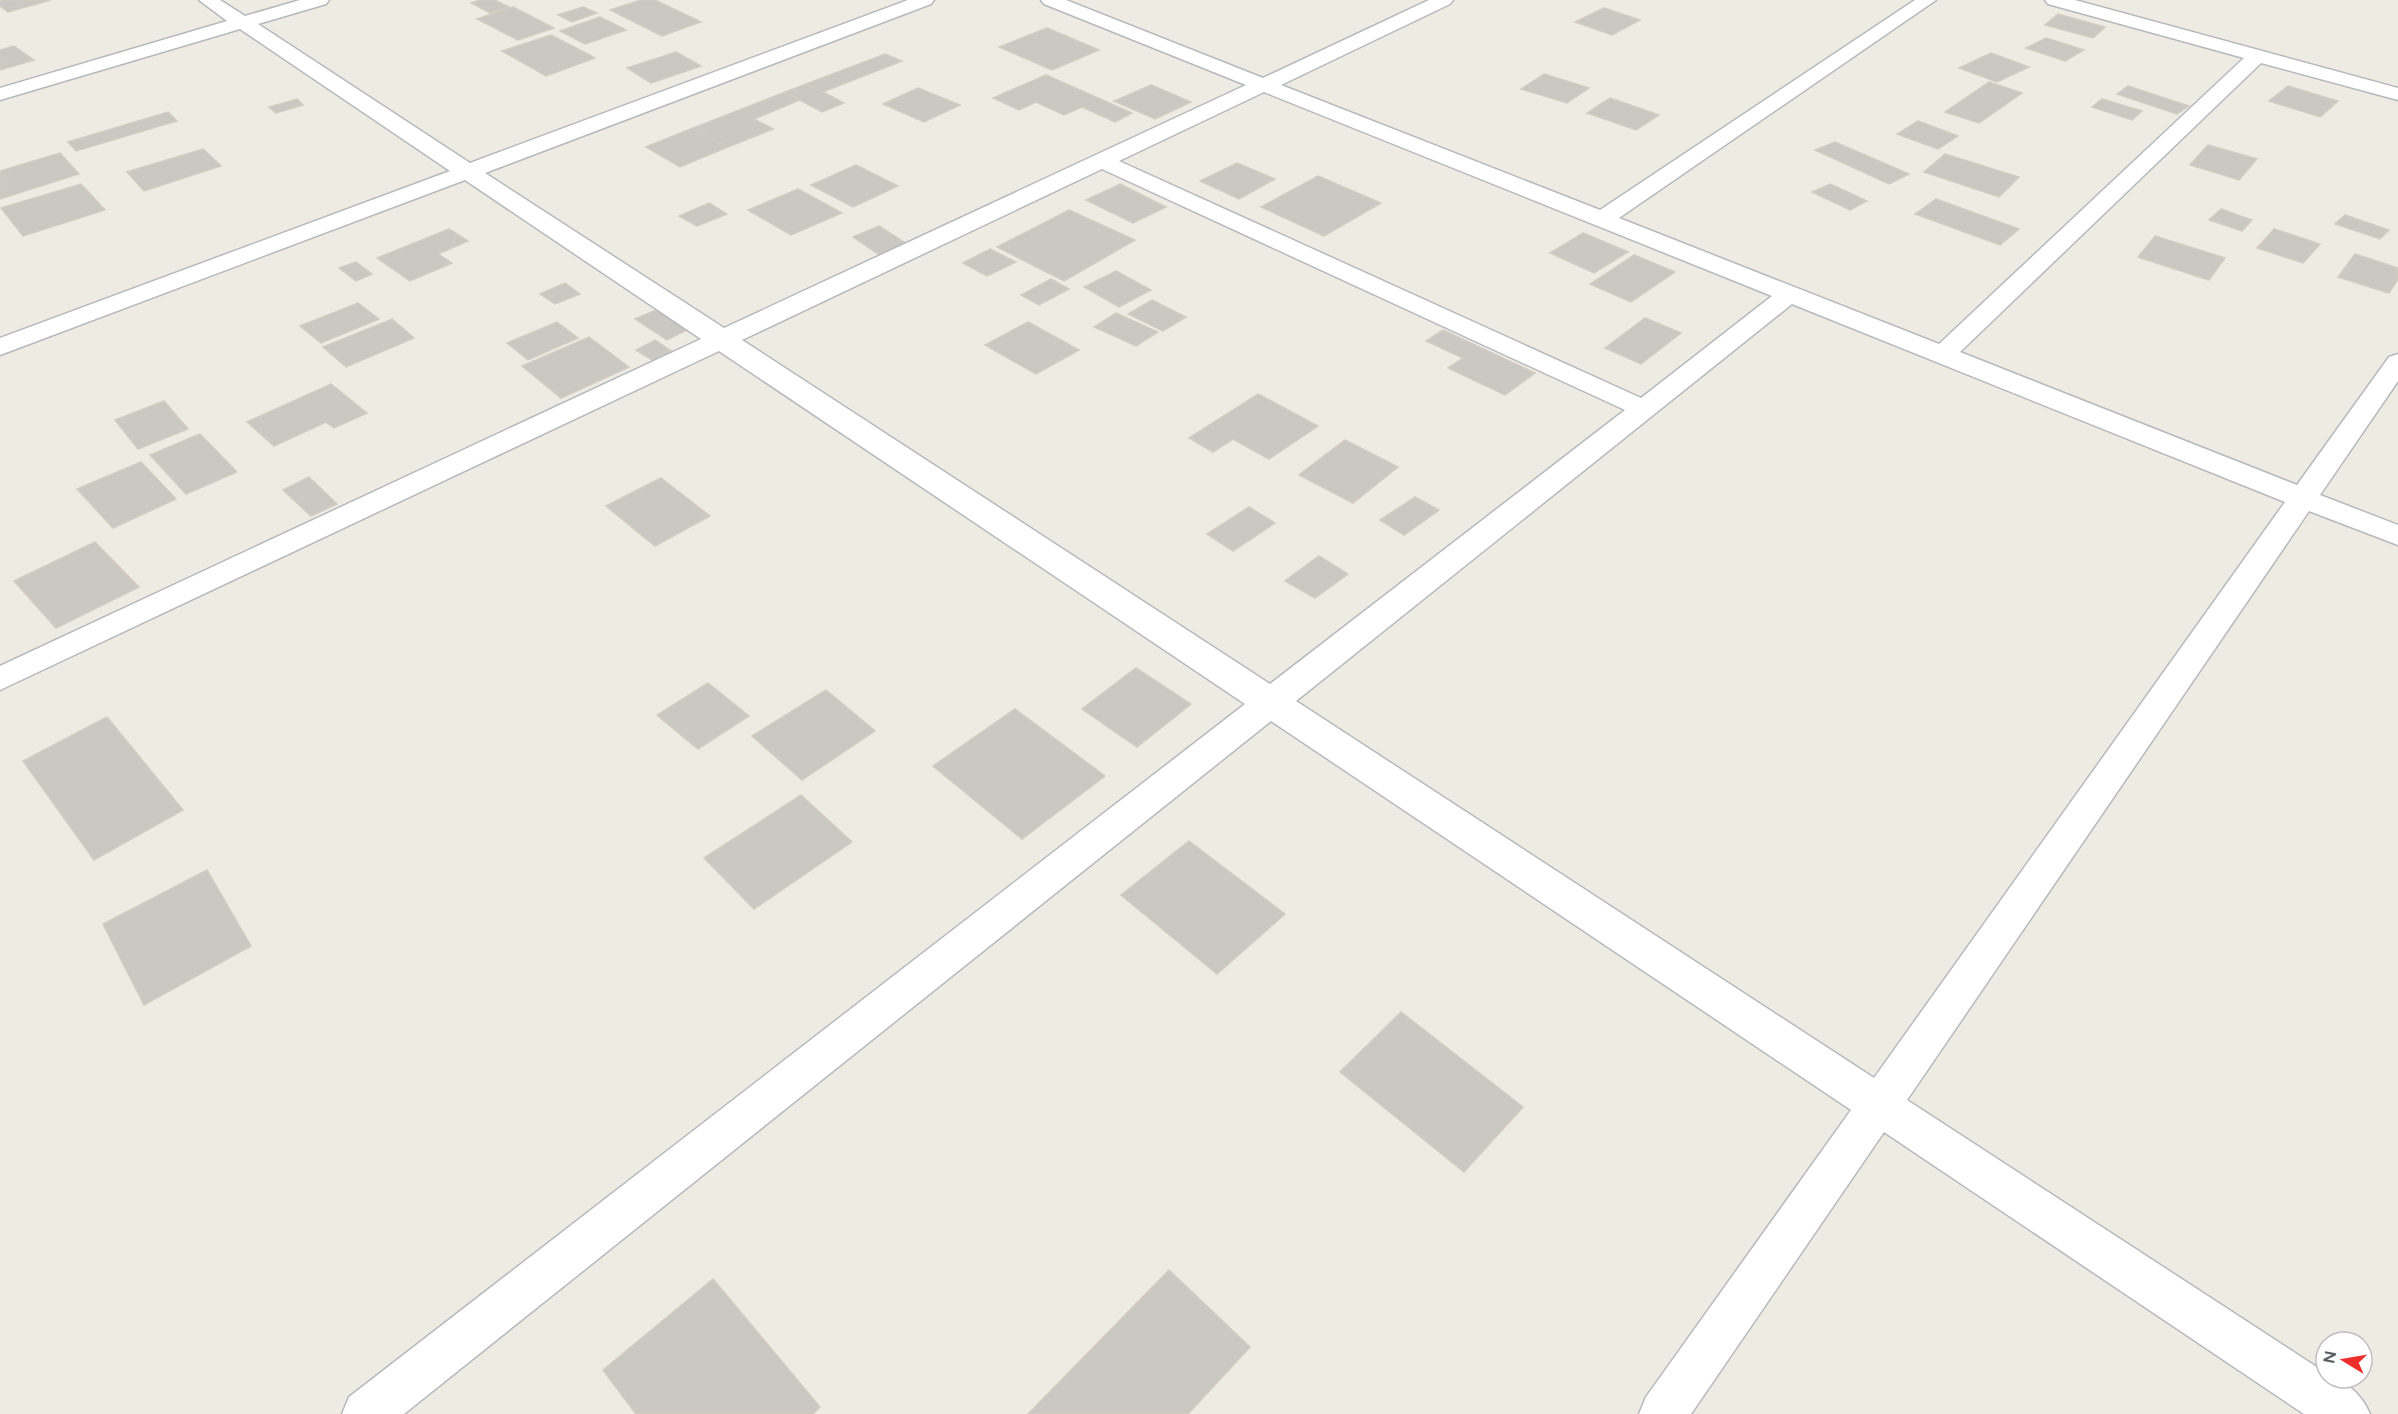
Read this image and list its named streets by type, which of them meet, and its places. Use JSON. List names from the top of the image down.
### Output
{
  "north": "left"
}
